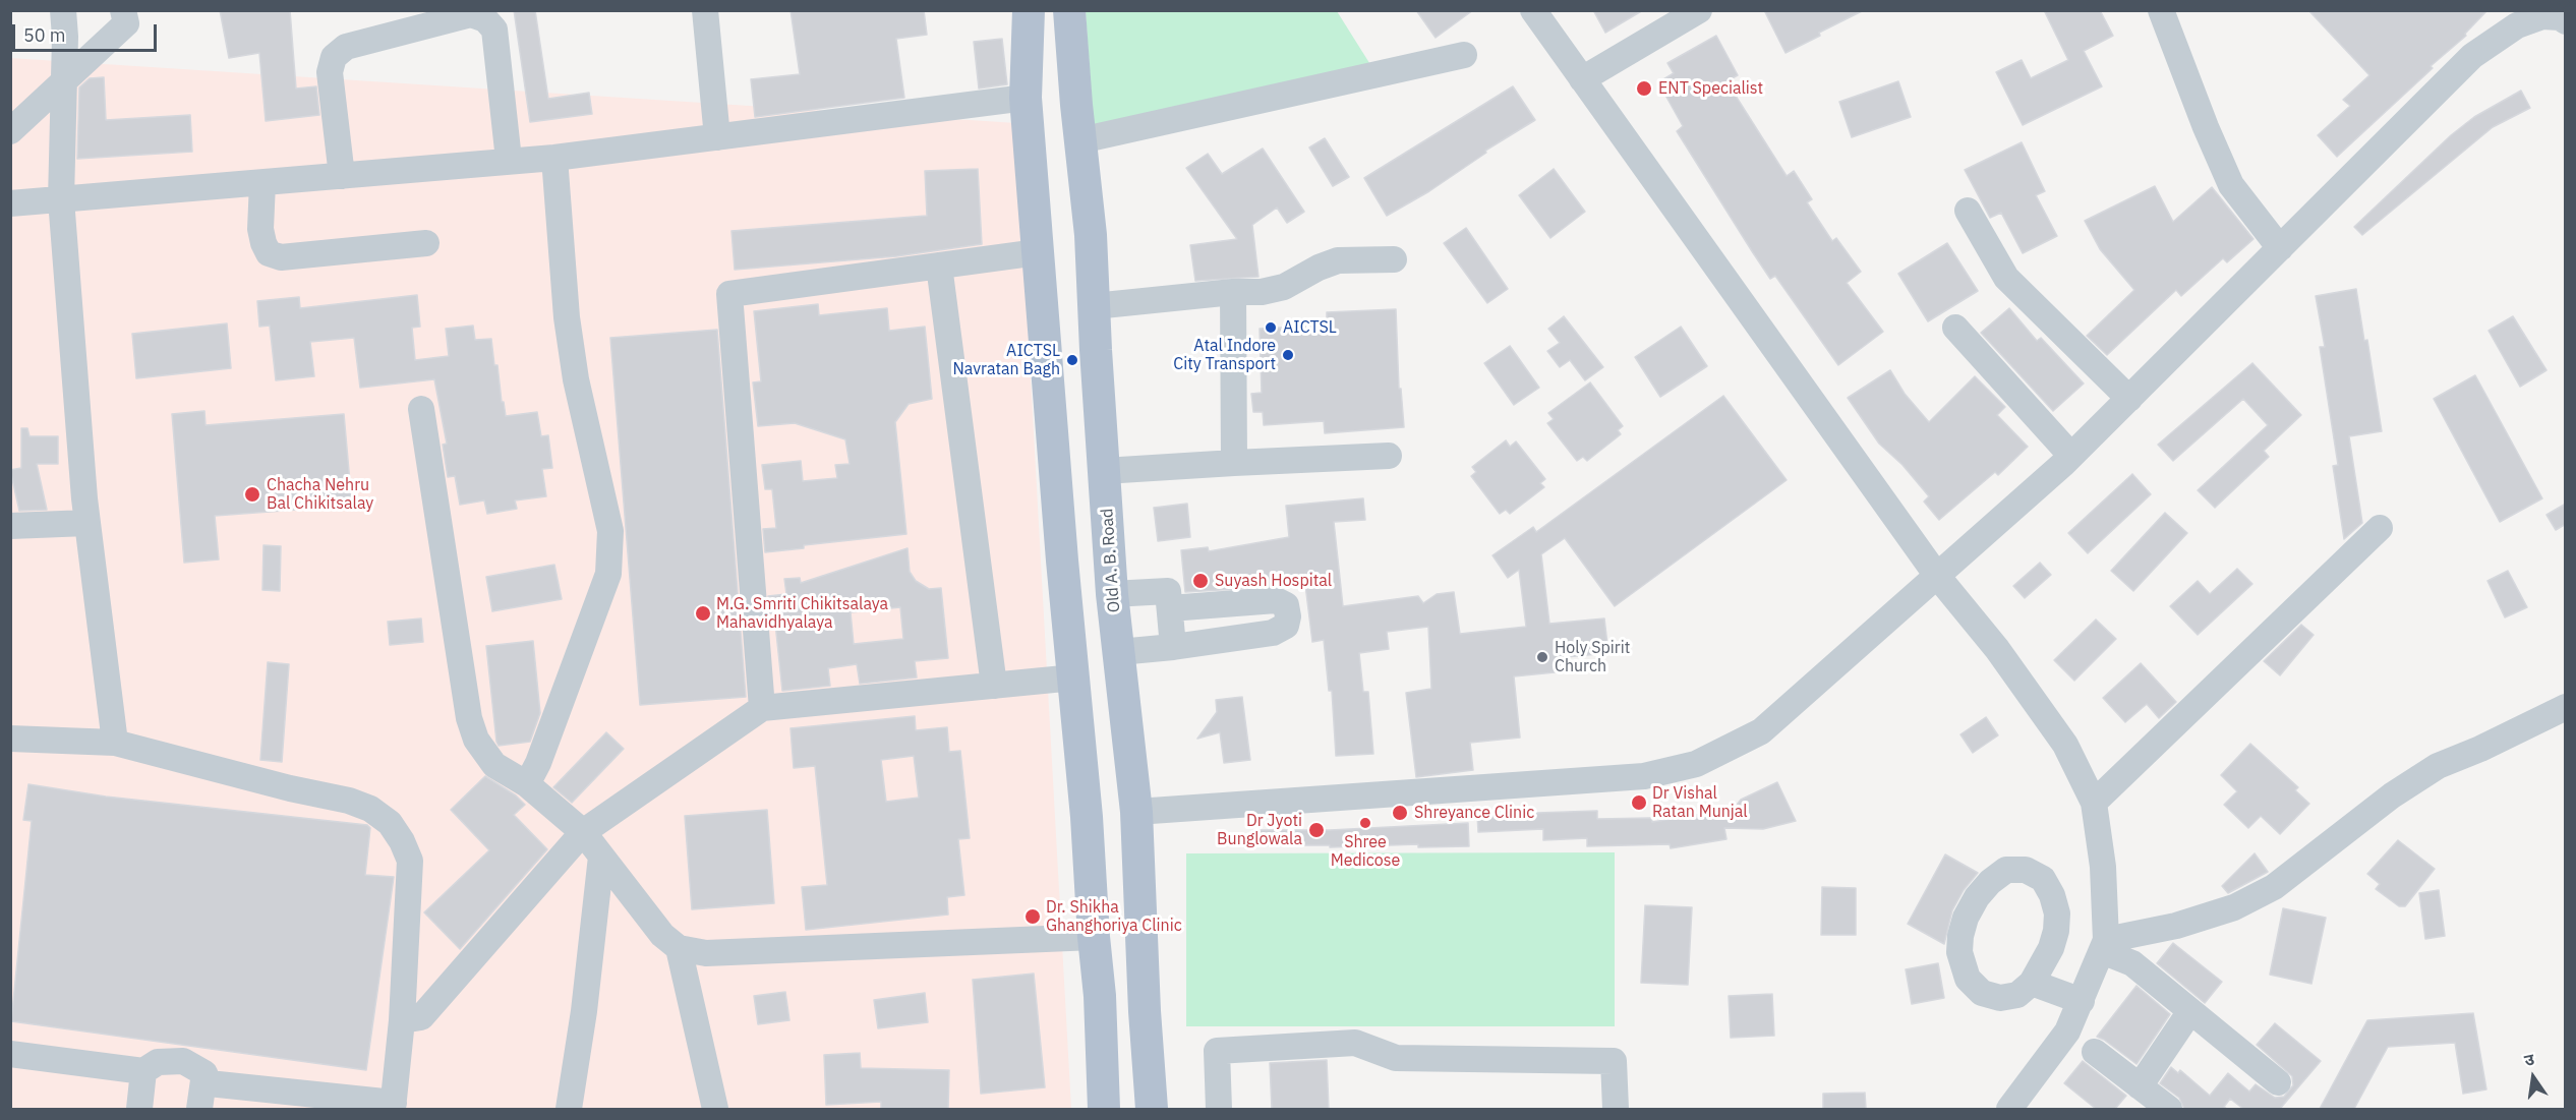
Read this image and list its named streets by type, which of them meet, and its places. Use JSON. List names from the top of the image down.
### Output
{
  "streets": {
    "main road": ["Old A. B. Road"]
  },
  "places": [
    "ENT Specialist",
    "AICTSL",
    "Atal Indore City Transport",
    "AICTSL Navratan Bagh",
    "Chacha Nehru Bal Chikitsalay",
    "Suyash Hospital",
    "M.G. Smriti Chikitsalaya Mahavidhyalaya",
    "Holy Spirit Church",
    "Dr Vishal Ratan Munjal",
    "Shreyance Clinic",
    "Shree Medicose",
    "Dr Jyoti Bunglowala",
    "Dr. Shikha Ghanghoriya Clinic"
  ],
  "scale_bar": "50 m",
  "north": "top"
}
